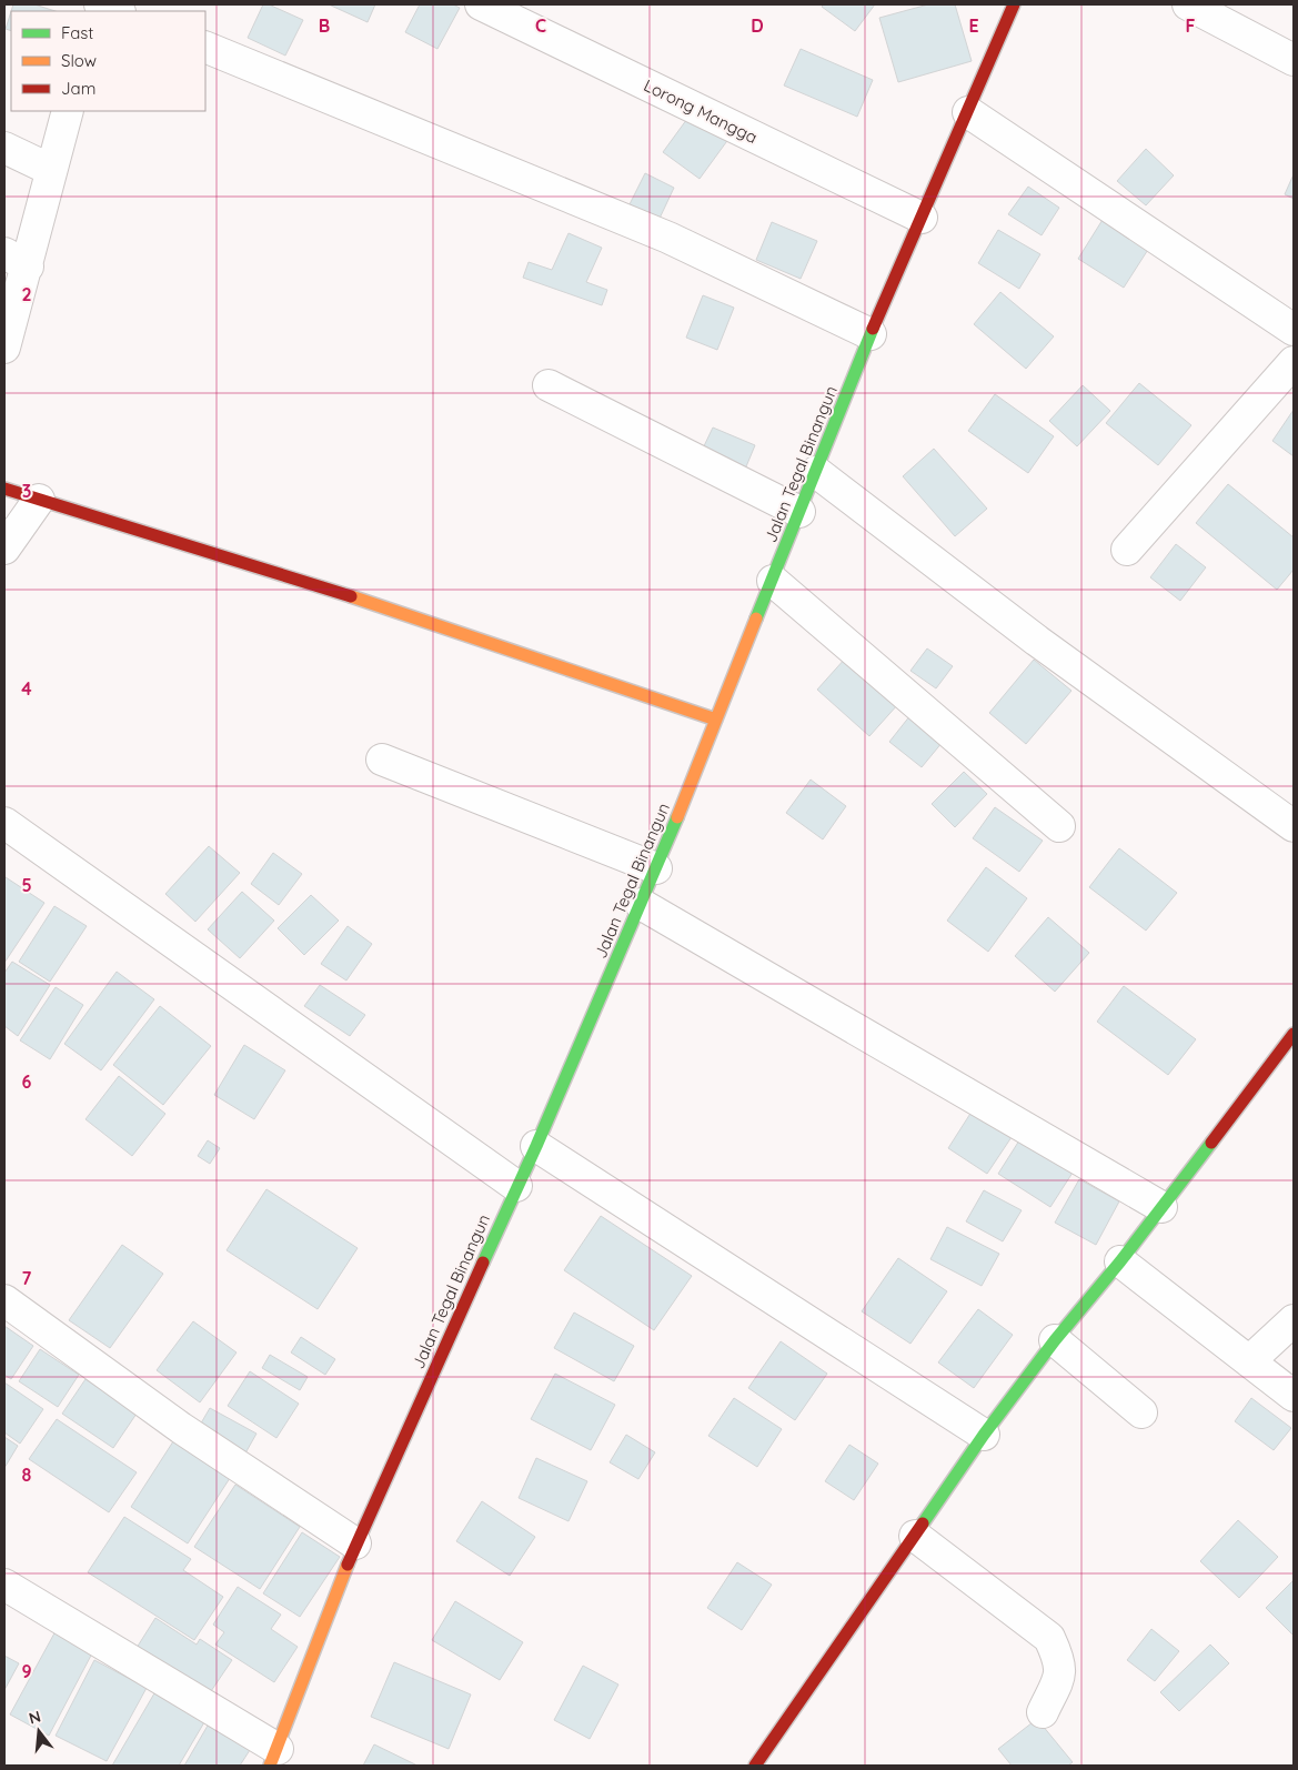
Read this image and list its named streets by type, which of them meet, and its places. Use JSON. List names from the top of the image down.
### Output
{
  "streets": {
    "street": ["Lorong Mangga", "Jalan Tegal Binangun"]
  },
  "crossings": [
    ["Lorong Mangga", "Jalan Tegal Binangun"]
  ],
  "legend": ["Fast", "Slow", "Jam"],
  "north": "top",
  "grid": {
    "columns": [
      "B",
      "C",
      "D",
      "E",
      "F"
    ],
    "rows": [
      "2",
      "3",
      "4",
      "5",
      "6",
      "7",
      "8",
      "9"
    ]
  }
}
